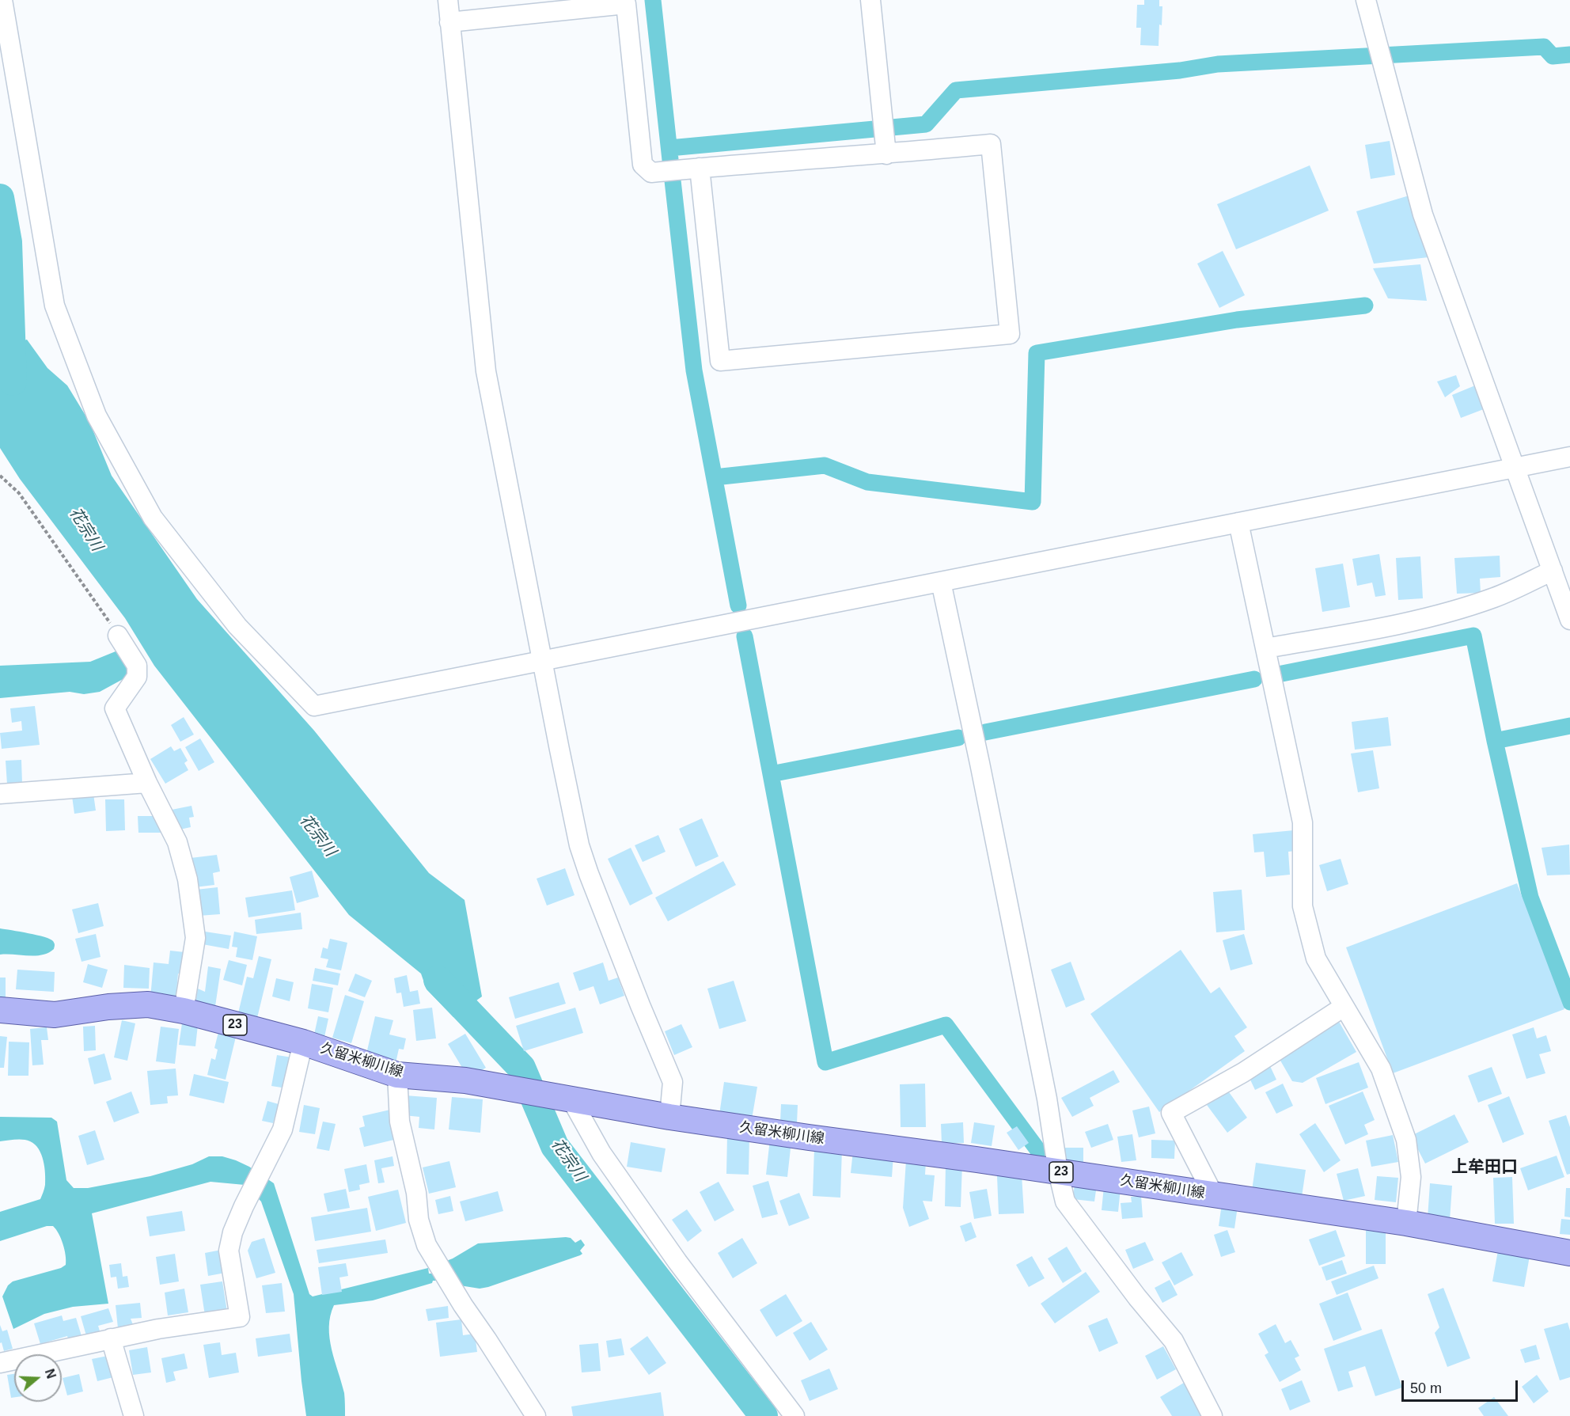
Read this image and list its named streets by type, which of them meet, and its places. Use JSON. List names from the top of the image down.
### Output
{
  "streets": {
    "main road": ["23", "久留米柳川線"]
  },
  "districts": ["上牟田口"],
  "water": ["花宗川"],
  "scale_bar": "50 m",
  "north": "right"
}
